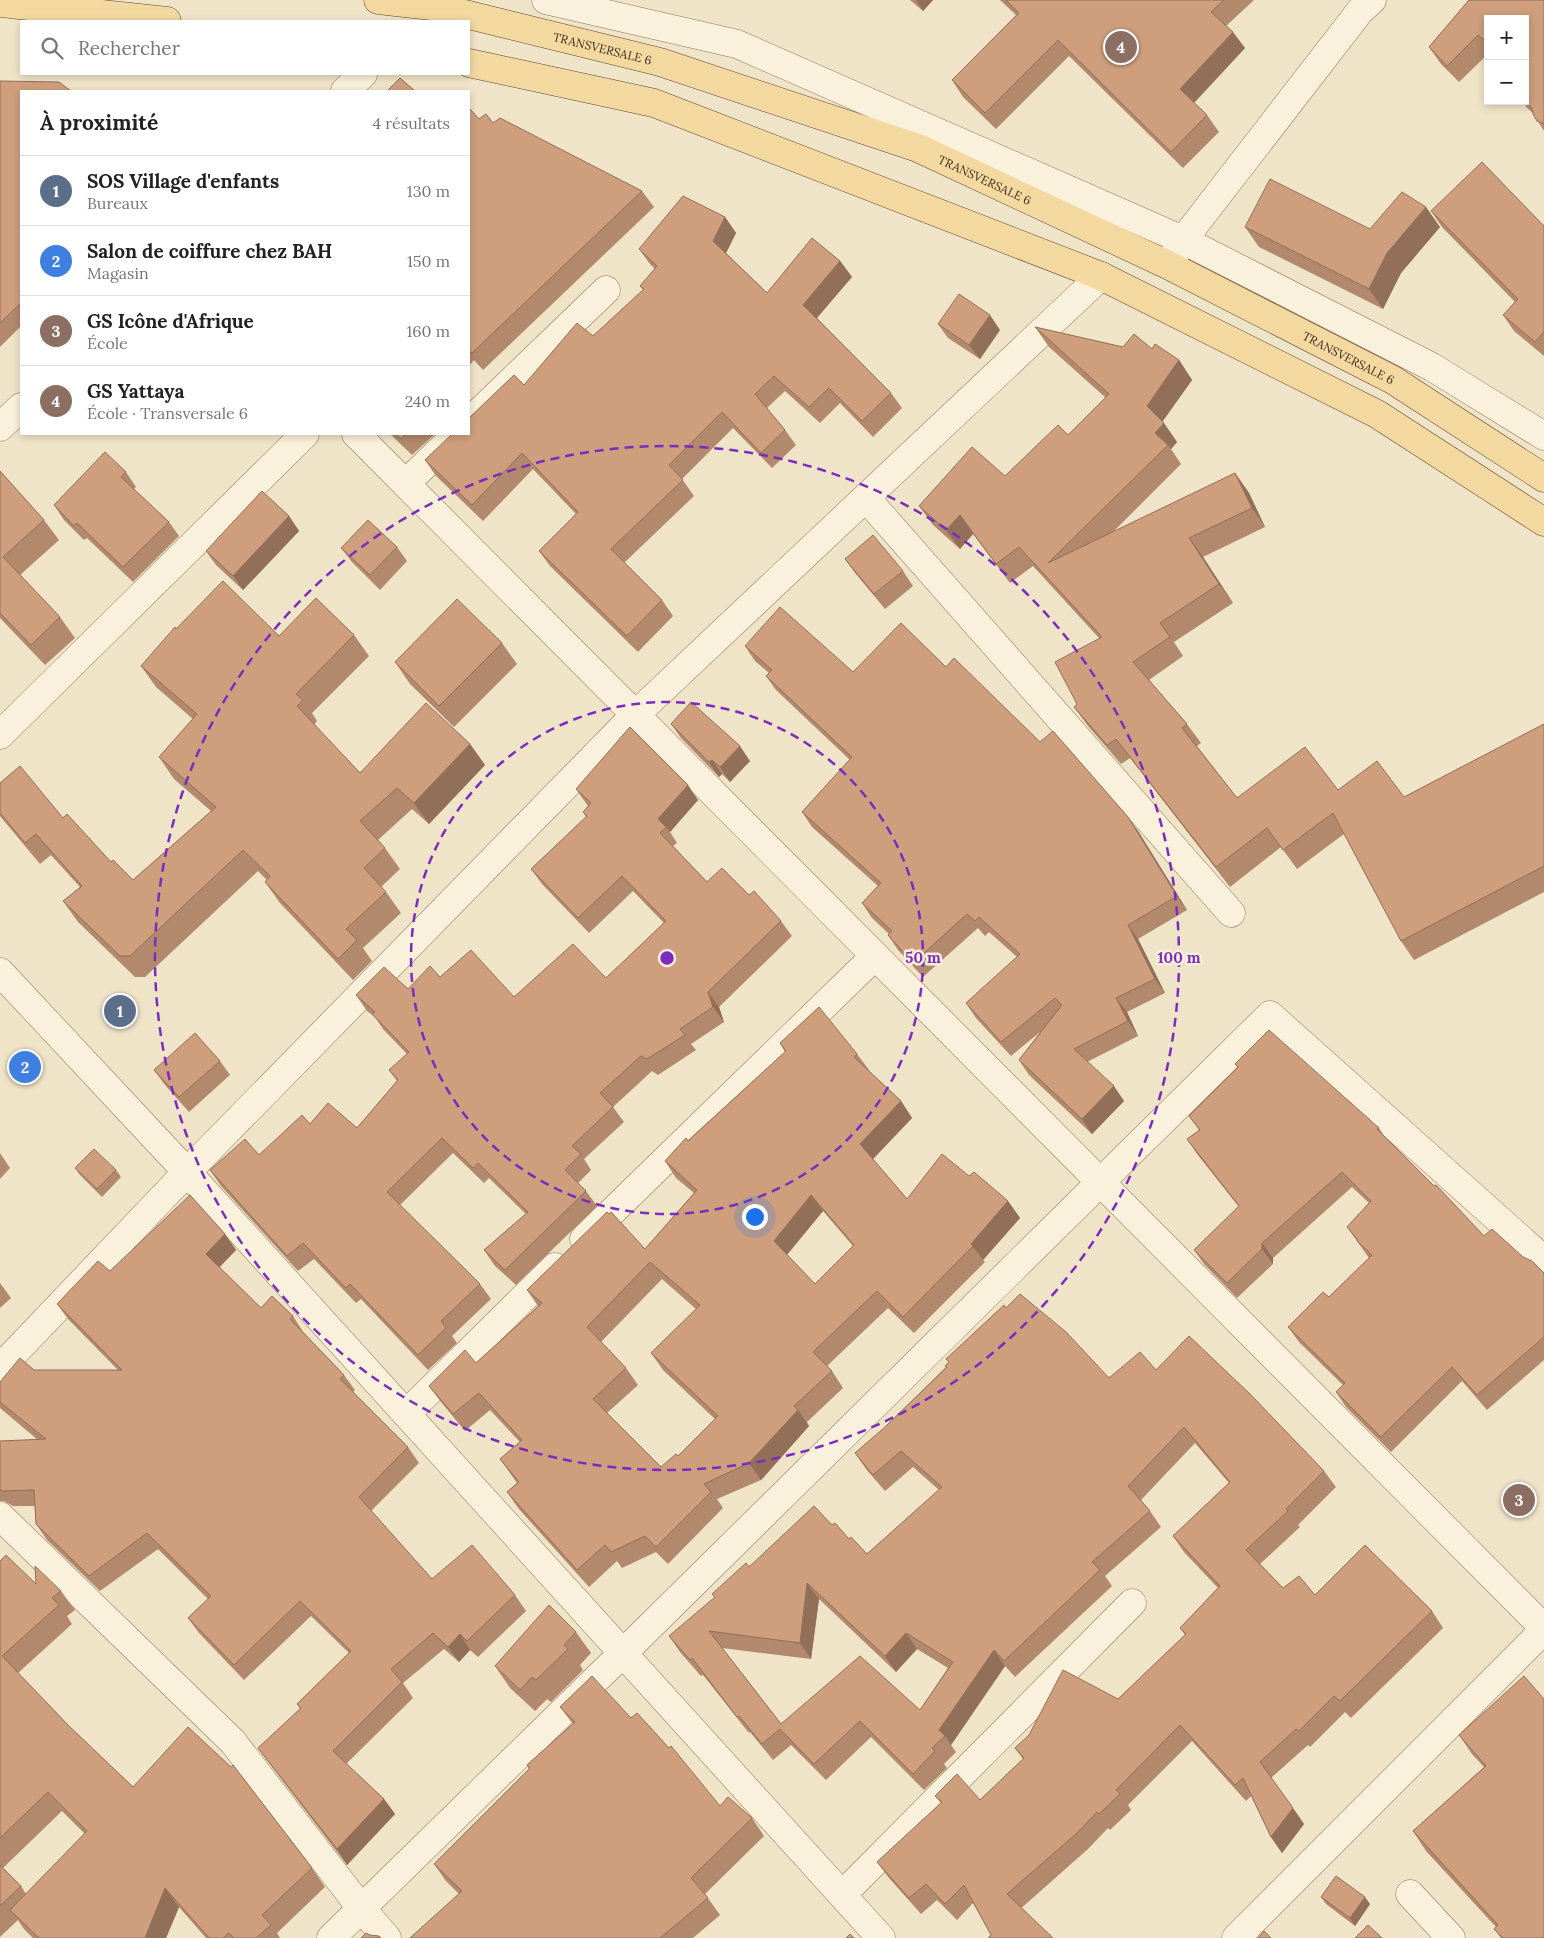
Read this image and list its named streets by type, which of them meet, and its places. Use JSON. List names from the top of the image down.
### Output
{
  "streets": {
    "main road": ["TRANSVERSALE 6"]
  },
  "page": {
    "map_buttons": ["+", "−"],
    "search": "Rechercher",
    "pins": [
      "4",
      "1",
      "2",
      "3"
    ],
    "heading": ["À proximité", "4 résultats"],
    "list": [
      {
        "mark": "1",
        "name": "SOS Village d'enfants",
        "note": "Bureaux",
        "value": "130 m"
      },
      {
        "mark": "2",
        "name": "Salon de coiffure chez BAH",
        "note": "Magasin",
        "value": "150 m"
      },
      {
        "mark": "3",
        "name": "GS Icône d'Afrique",
        "note": "École",
        "value": "160 m"
      },
      {
        "mark": "4",
        "name": "GS Yattaya",
        "note": "École · Transversale 6",
        "value": "240 m"
      }
    ]
  },
  "rings": ["50 m", "100 m"]
}
